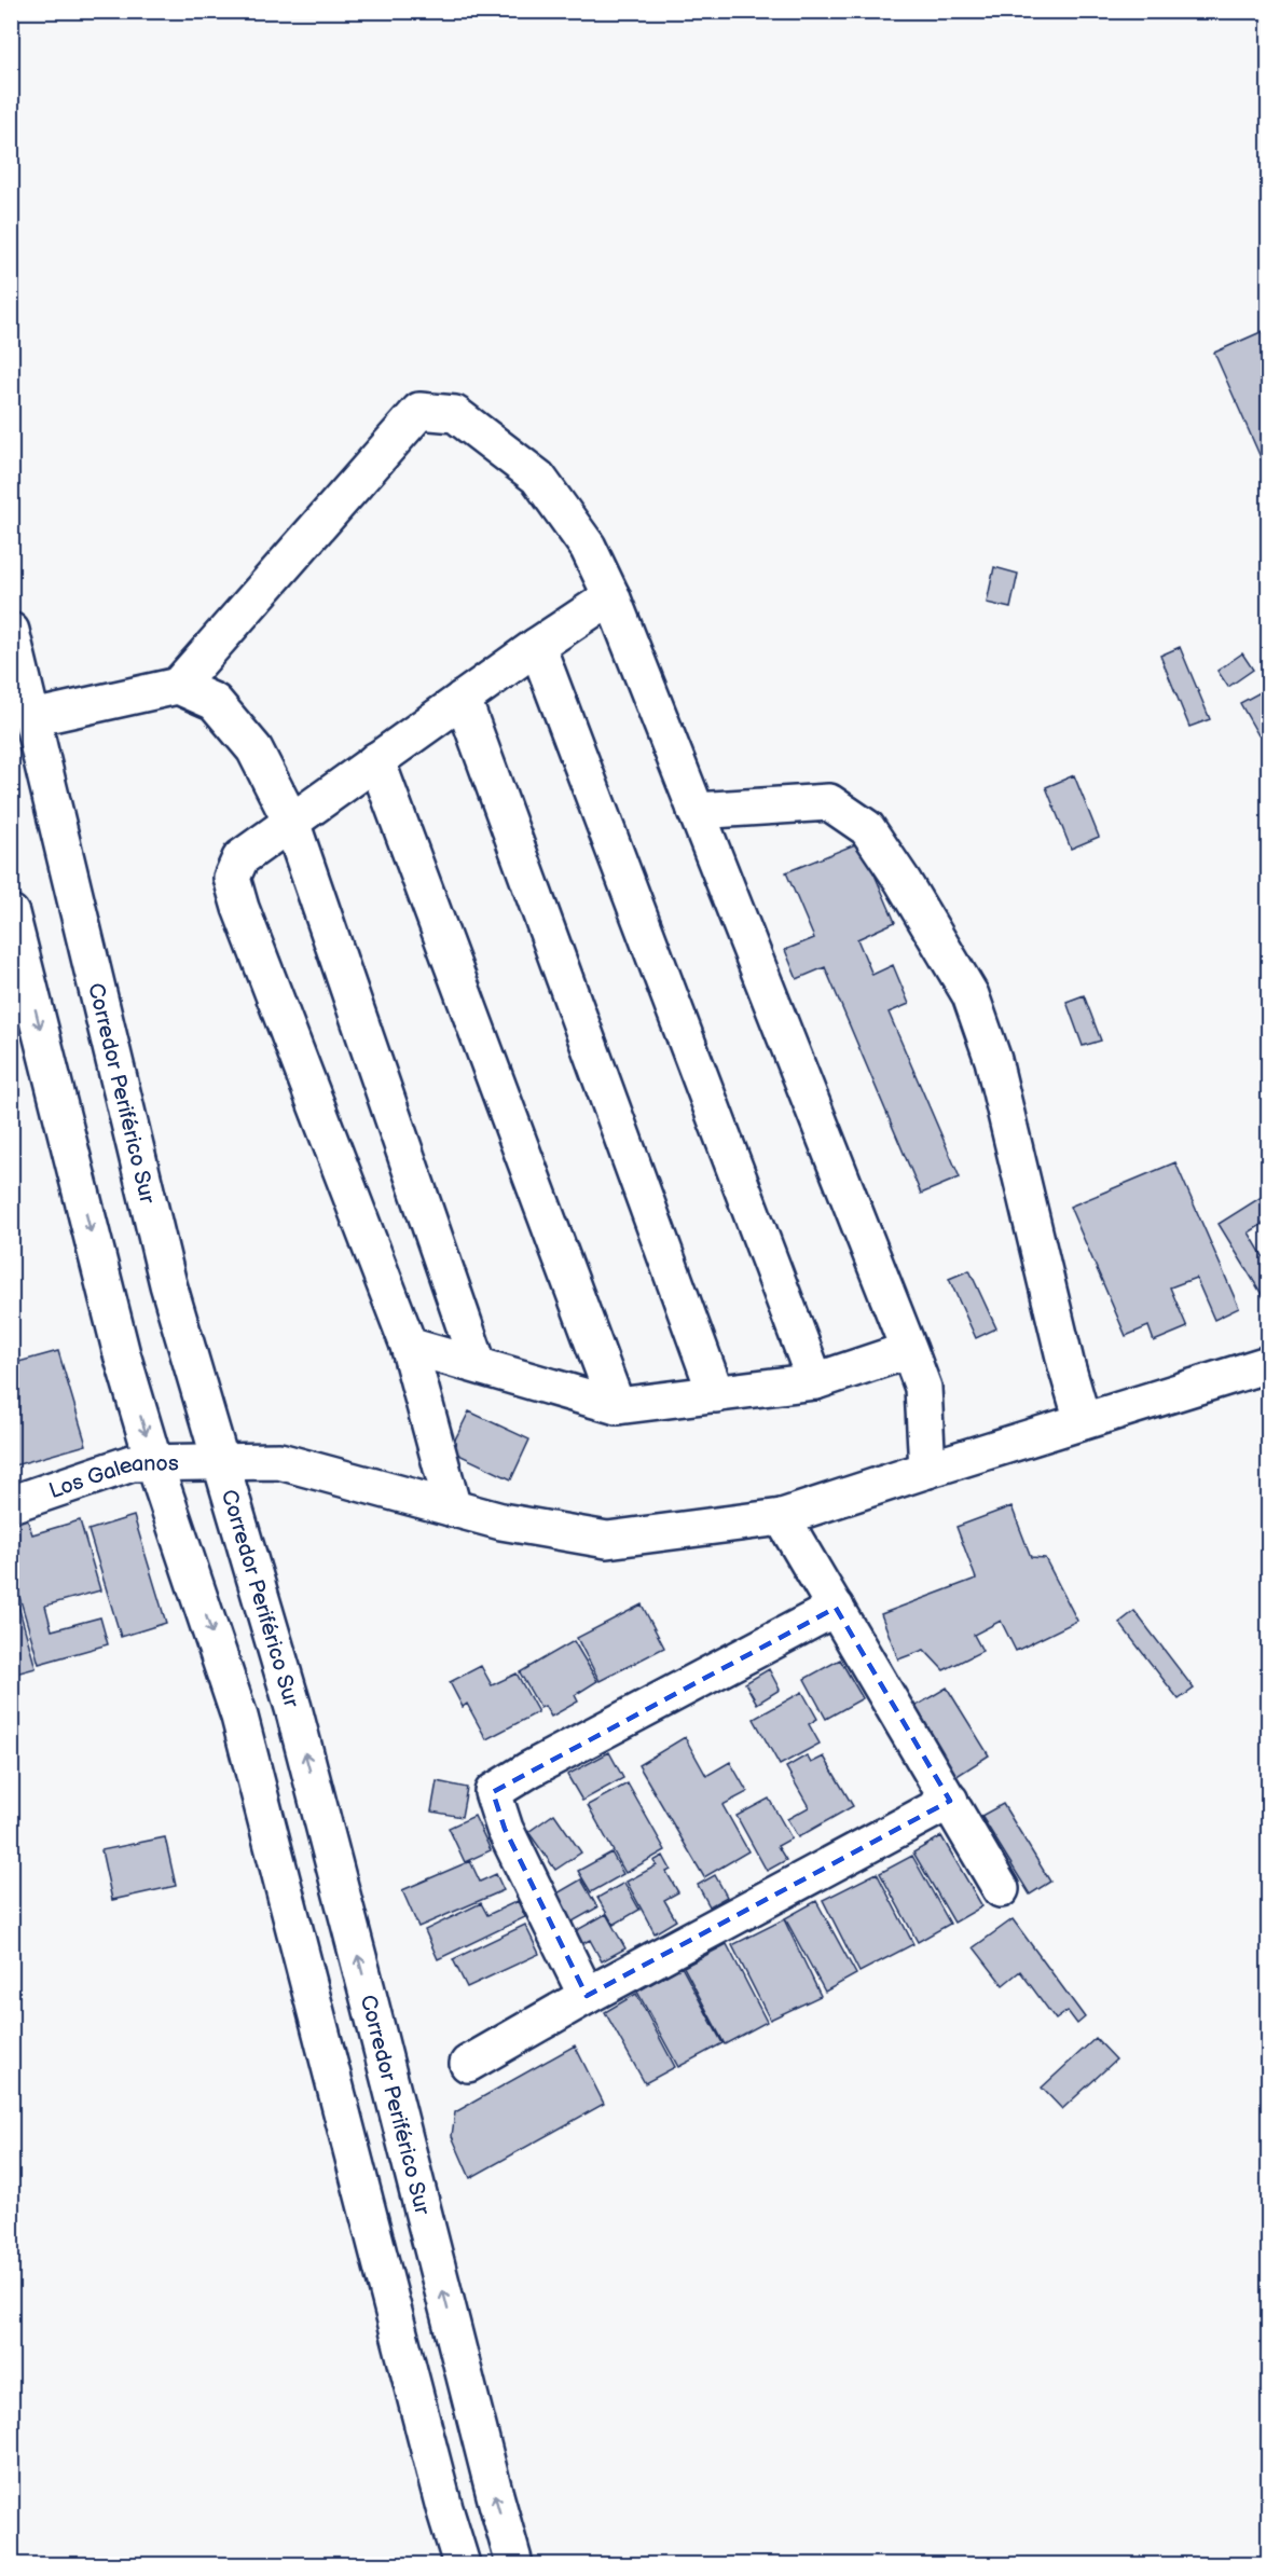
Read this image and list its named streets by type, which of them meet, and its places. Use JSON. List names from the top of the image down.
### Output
{
  "streets": {
    "main road": ["Corredor Periférico Sur", "Los Galeanos"]
  },
  "crossings": [
    ["Corredor Periférico Sur", "Los Galeanos"]
  ]
}
